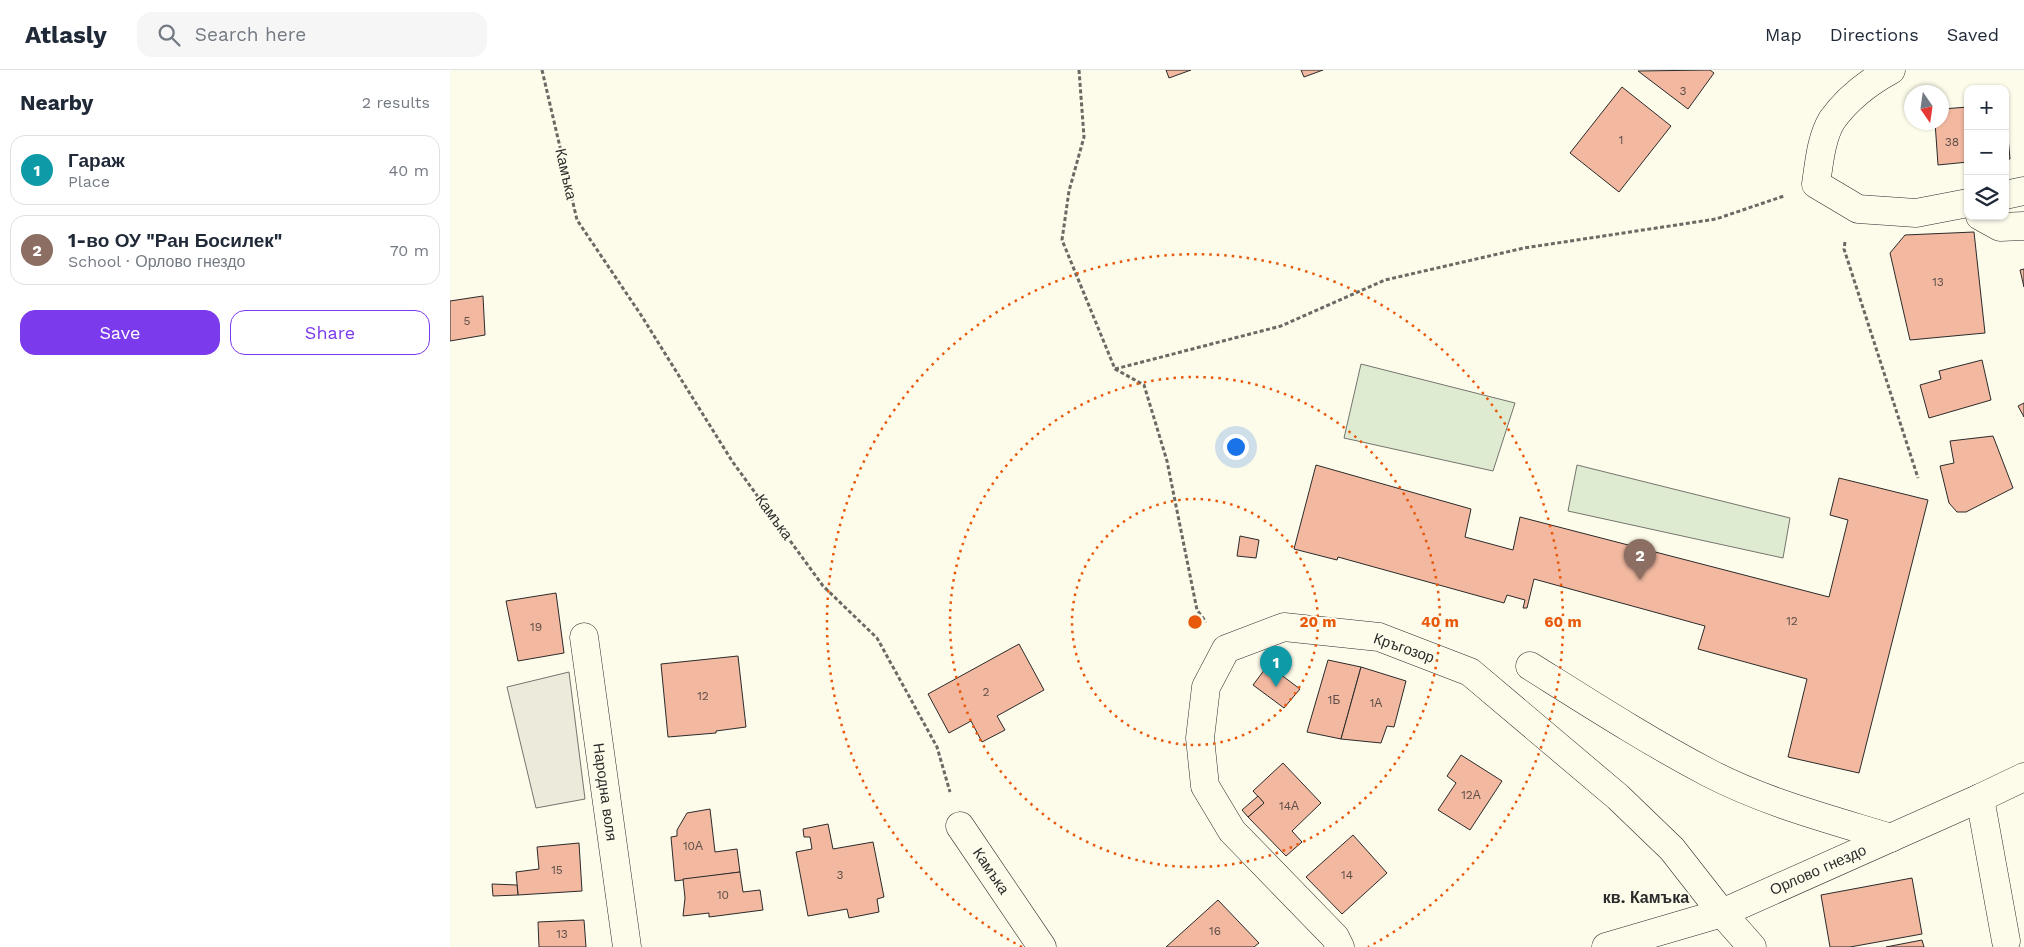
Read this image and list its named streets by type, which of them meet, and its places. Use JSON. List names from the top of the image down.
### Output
{
  "streets": {
    "street": [
      "Камъка",
      "Кръгозор",
      "Народна воля",
      "Орлово гнездо"
    ]
  },
  "crossings": [
    ["Кръгозор", "Орлово гнездо"]
  ],
  "districts": ["кв. Камъка"],
  "house_numbers": [
    "3",
    "1",
    "38",
    "13",
    "5",
    "12",
    "19",
    "2",
    "12",
    "1Б",
    "1А",
    "12А",
    "14А",
    "10А",
    "15",
    "3",
    "14",
    "10",
    "16",
    "13"
  ],
  "north": "bottom",
  "page": {
    "header": "Atlasly",
    "search": "Search here",
    "nav": ["Map", "Directions", "Saved"],
    "heading": ["Nearby", "2 results"],
    "map_buttons": ["+", "−"],
    "list": [
      {
        "mark": "1",
        "name": "Гараж",
        "note": "Place",
        "value": "40 m"
      },
      {
        "mark": "2",
        "name": "1-во ОУ \"Ран Босилек\"",
        "note": "School · Орлово гнездо",
        "value": "70 m"
      }
    ],
    "buttons": ["Save", "Share"],
    "pins": ["2", "1"]
  },
  "rings": ["20 m", "40 m", "60 m"]
}
